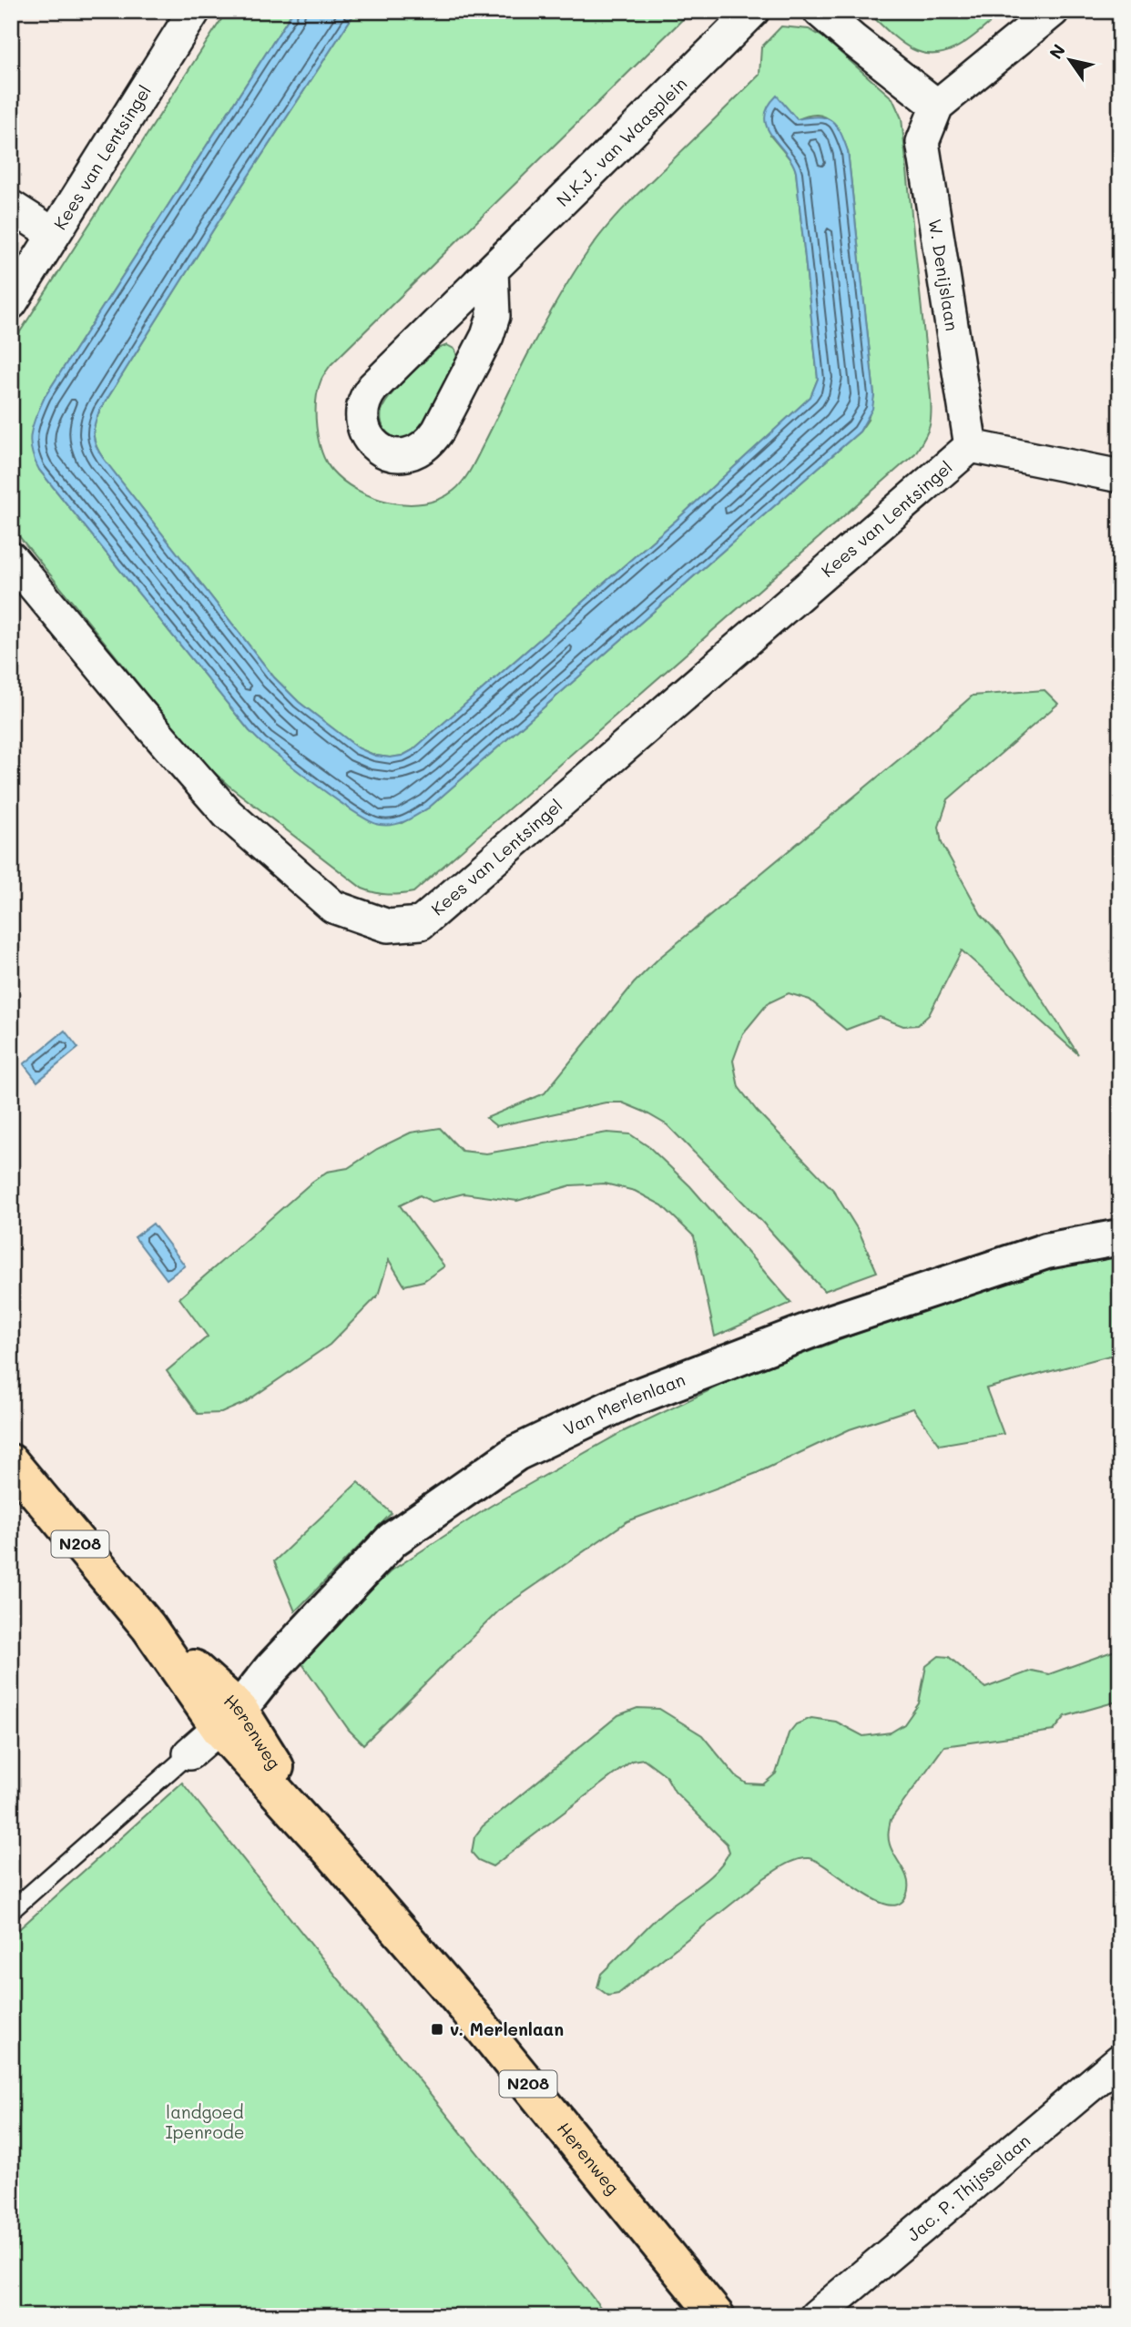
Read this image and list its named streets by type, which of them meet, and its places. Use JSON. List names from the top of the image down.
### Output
{
  "streets": {
    "main road": ["Van Merlenlaan", "N208", "Herenweg"],
    "street": [
      "N.K.J. van Waasplein",
      "Kees van Lentsingel",
      "W. Denijslaan",
      "Jac. P. Thijsselaan"
    ]
  },
  "crossings": [
    ["Kees van Lentsingel", "W. Denijslaan"],
    ["Van Merlenlaan", "Herenweg"]
  ],
  "parks": ["landgoed Ipenrode"],
  "places": {
    "transit": ["v. Merlenlaan"]
  },
  "north": "top left"
}
